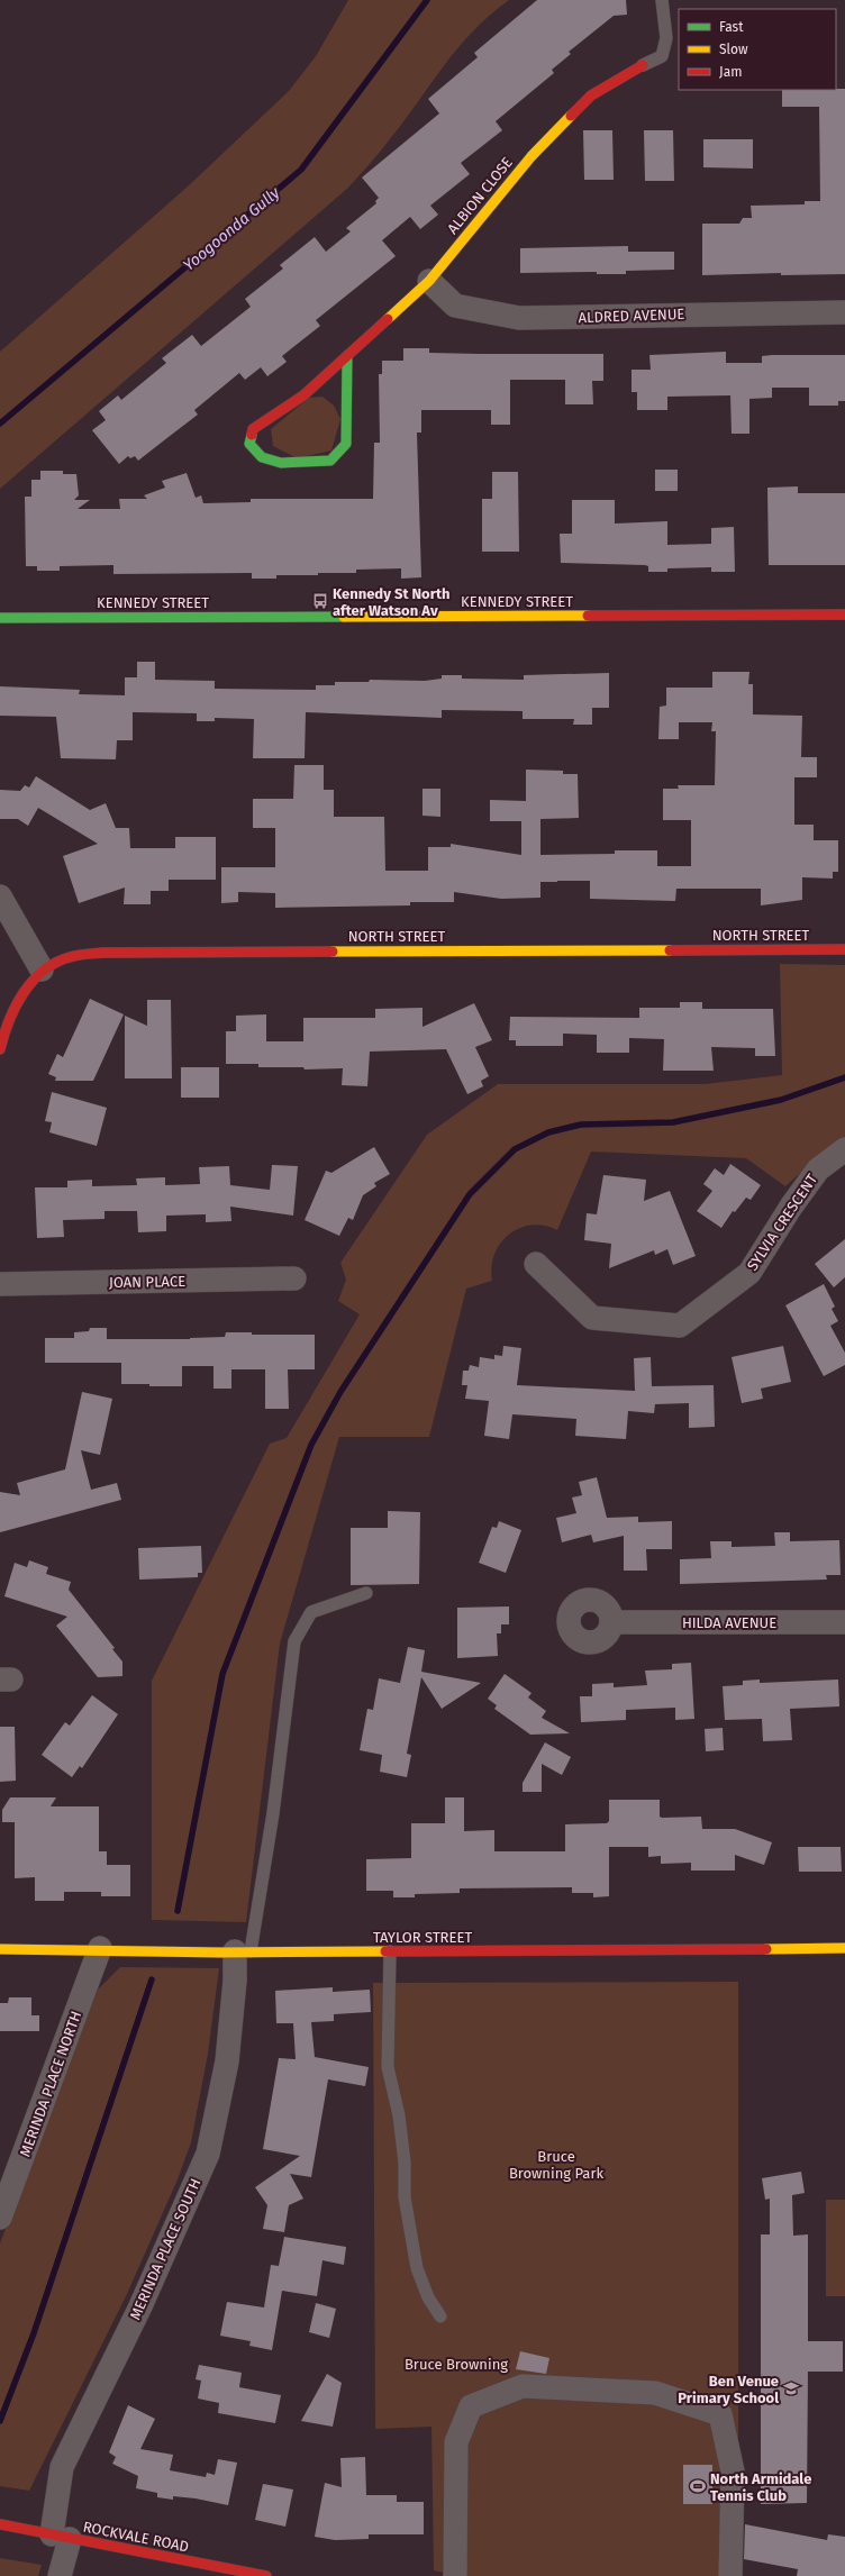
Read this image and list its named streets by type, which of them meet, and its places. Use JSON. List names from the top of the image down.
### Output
{
  "streets": {
    "street": [
      "ALBION CLOSE",
      "ALDRED AVENUE",
      "KENNEDY STREET",
      "NORTH STREET",
      "SYLVIA CRESCENT",
      "JOAN PLACE",
      "HILDA AVENUE",
      "TAYLOR STREET",
      "MERINDA PLACE NORTH",
      "MERINDA PLACE SOUTH",
      "ROCKVALE ROAD"
    ]
  },
  "crossings": [
    ["ALBION CLOSE", "ALDRED AVENUE"],
    ["TAYLOR STREET", "MERINDA PLACE NORTH"],
    ["TAYLOR STREET", "MERINDA PLACE SOUTH"],
    ["MERINDA PLACE SOUTH", "ROCKVALE ROAD"]
  ],
  "water": ["Yoogoonda Gully"],
  "parks": ["Bruce Browning Park", "Bruce Browning"],
  "places": {
    "bus stop": ["Kennedy St North after Watson Av"],
    "school or university": ["Ben Venue Primary School"],
    "sports": ["North Armidale Tennis Club"]
  },
  "legend": ["Fast", "Slow", "Jam"]
}
